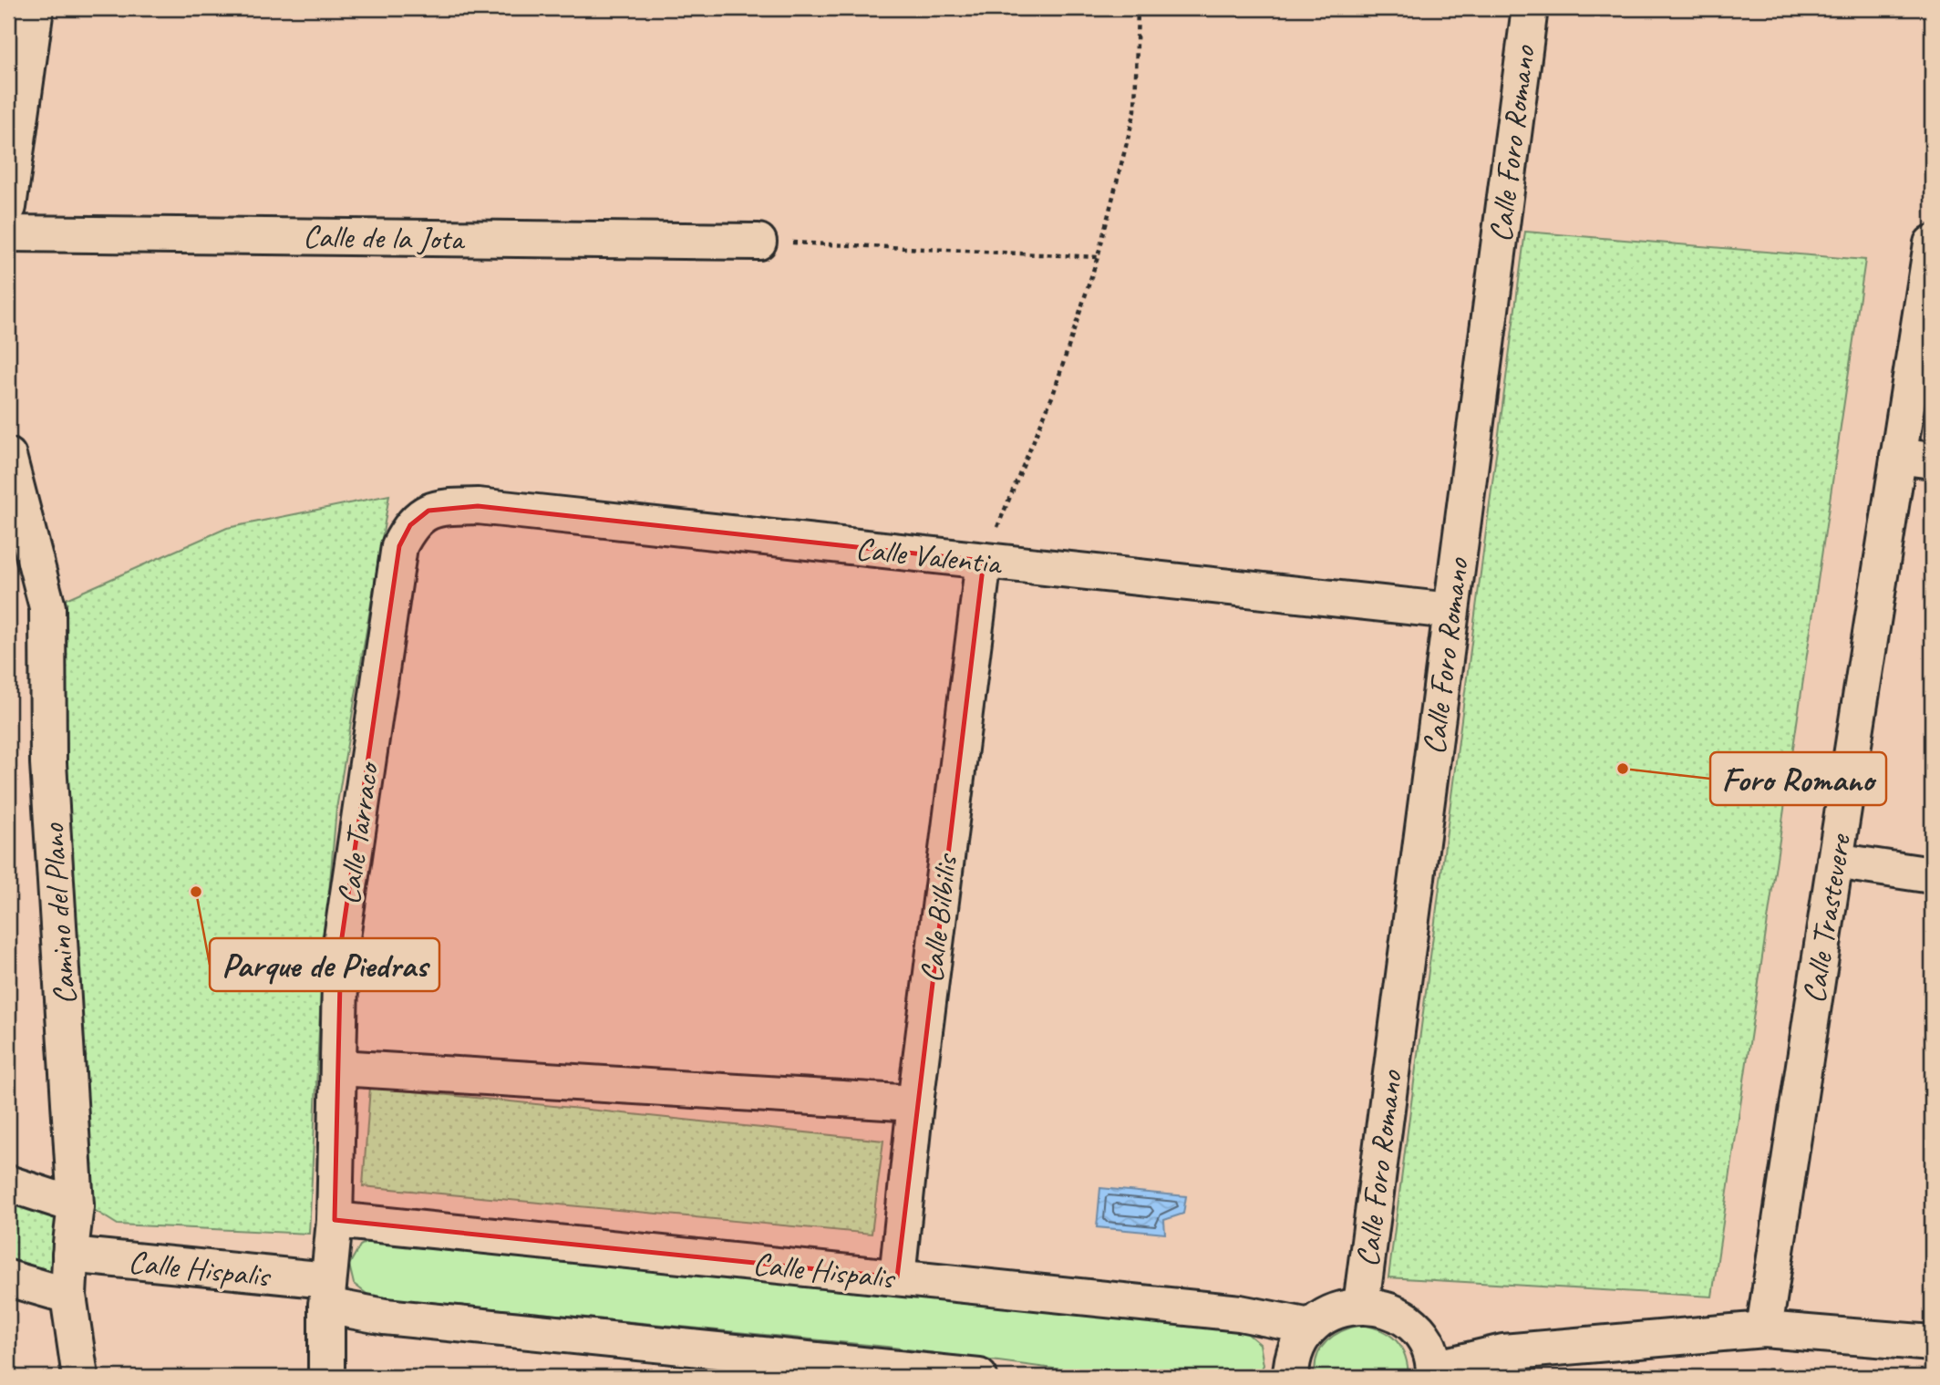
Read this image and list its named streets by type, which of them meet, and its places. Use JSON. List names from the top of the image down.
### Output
{
  "streets": {
    "street": [
      "Calle Foro Romano",
      "Calle de la Jota",
      "Calle Valentia",
      "Calle Tarraco",
      "Camino del Plano",
      "Calle Bilbilis",
      "Calle Trastevere",
      "Calle Hispalis"
    ]
  },
  "crossings": [
    ["Calle Foro Romano", "Calle Valentia"],
    ["Calle Valentia", "Calle Tarraco"],
    ["Calle Valentia", "Calle Bilbilis"],
    ["Calle Tarraco", "Calle Hispalis"],
    ["Camino del Plano", "Calle Hispalis"],
    ["Calle Bilbilis", "Calle Hispalis"]
  ],
  "places": ["Foro Romano", "Parque de Piedras"]
}
